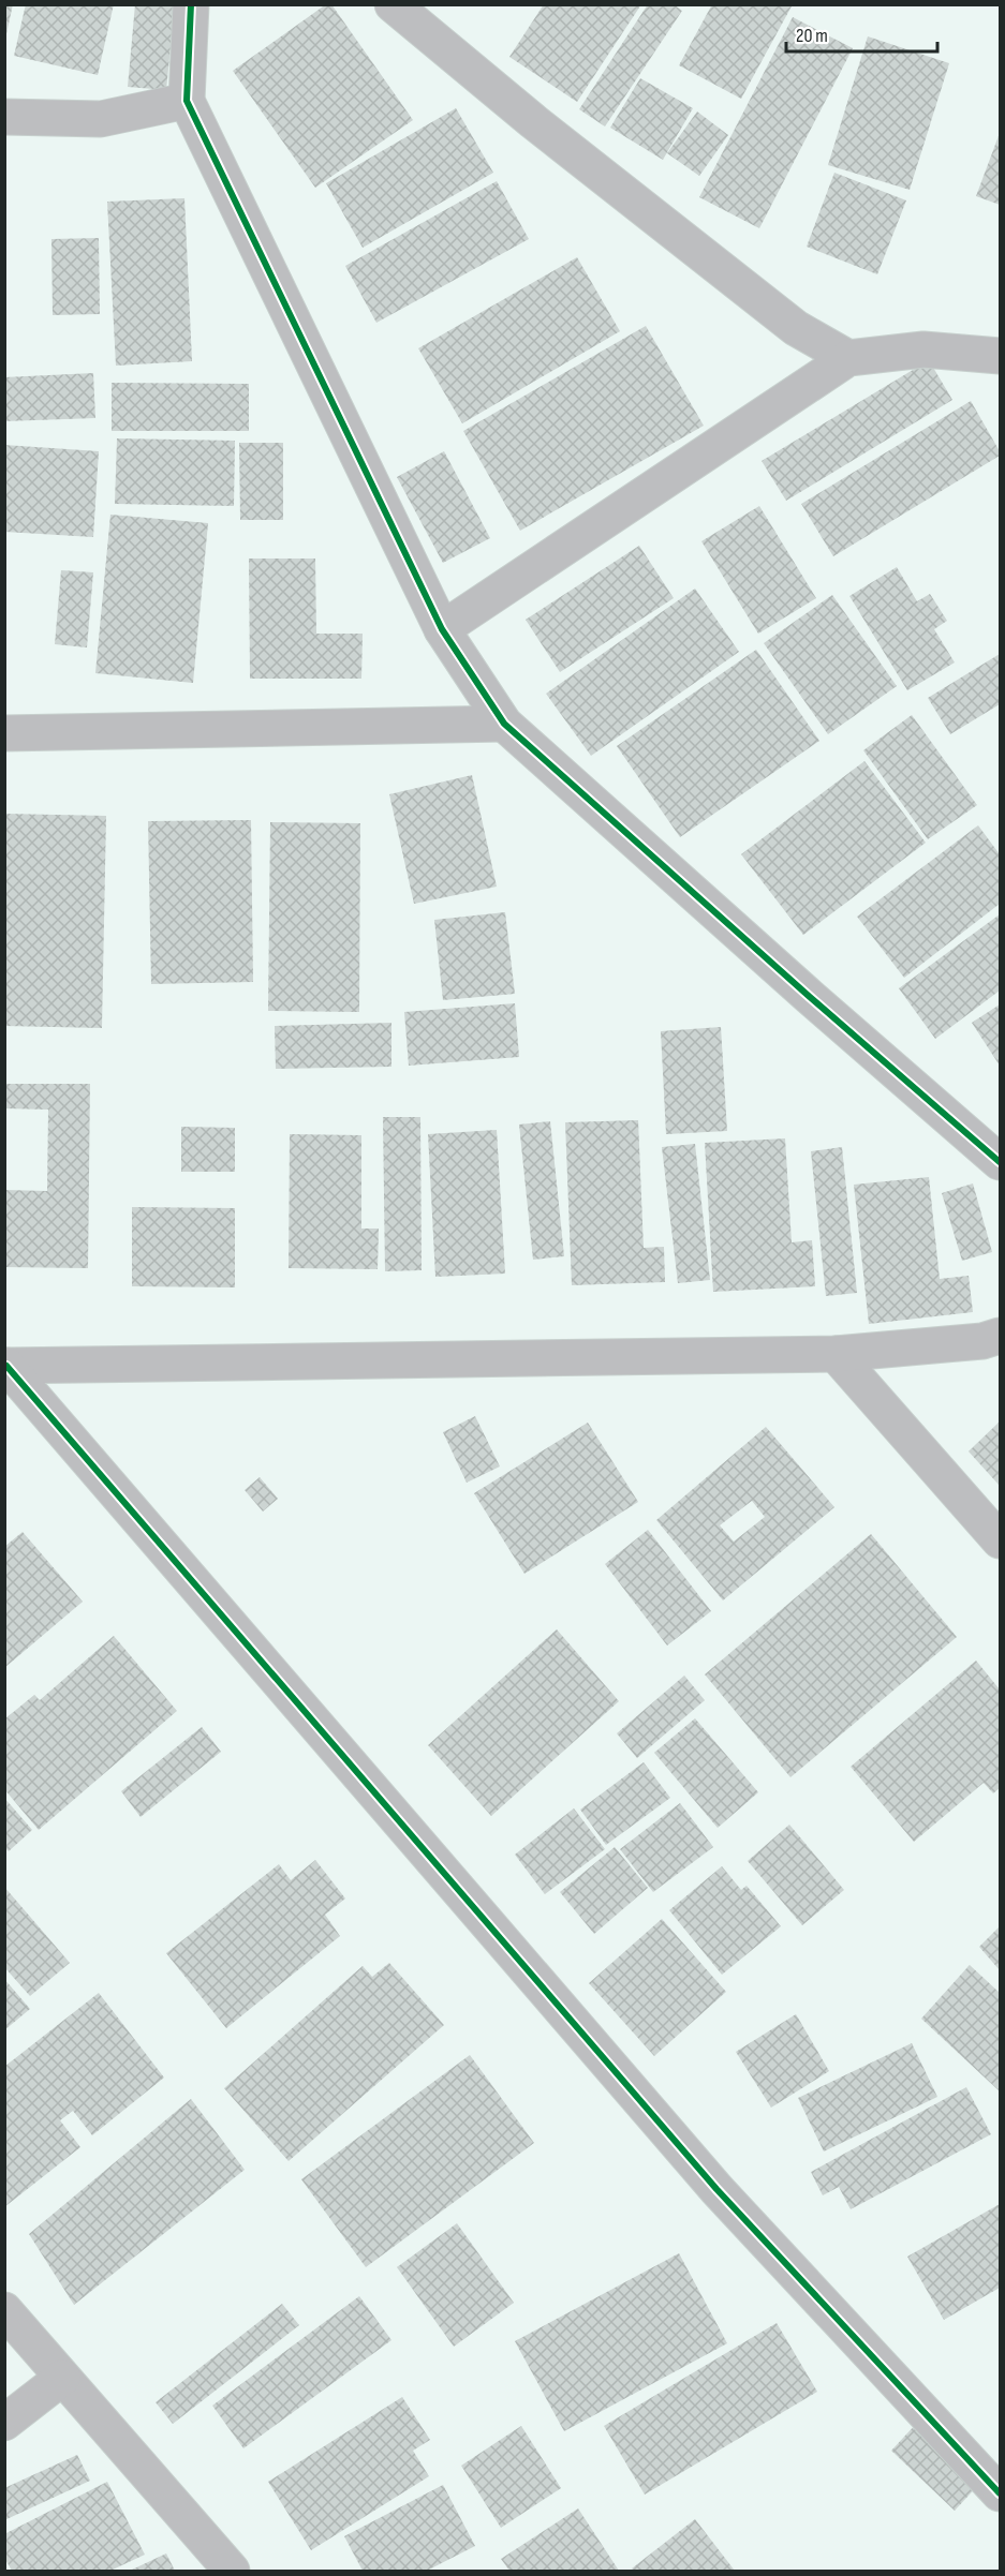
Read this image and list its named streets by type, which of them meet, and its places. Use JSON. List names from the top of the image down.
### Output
{
  "scale_bar": "20 m"
}
